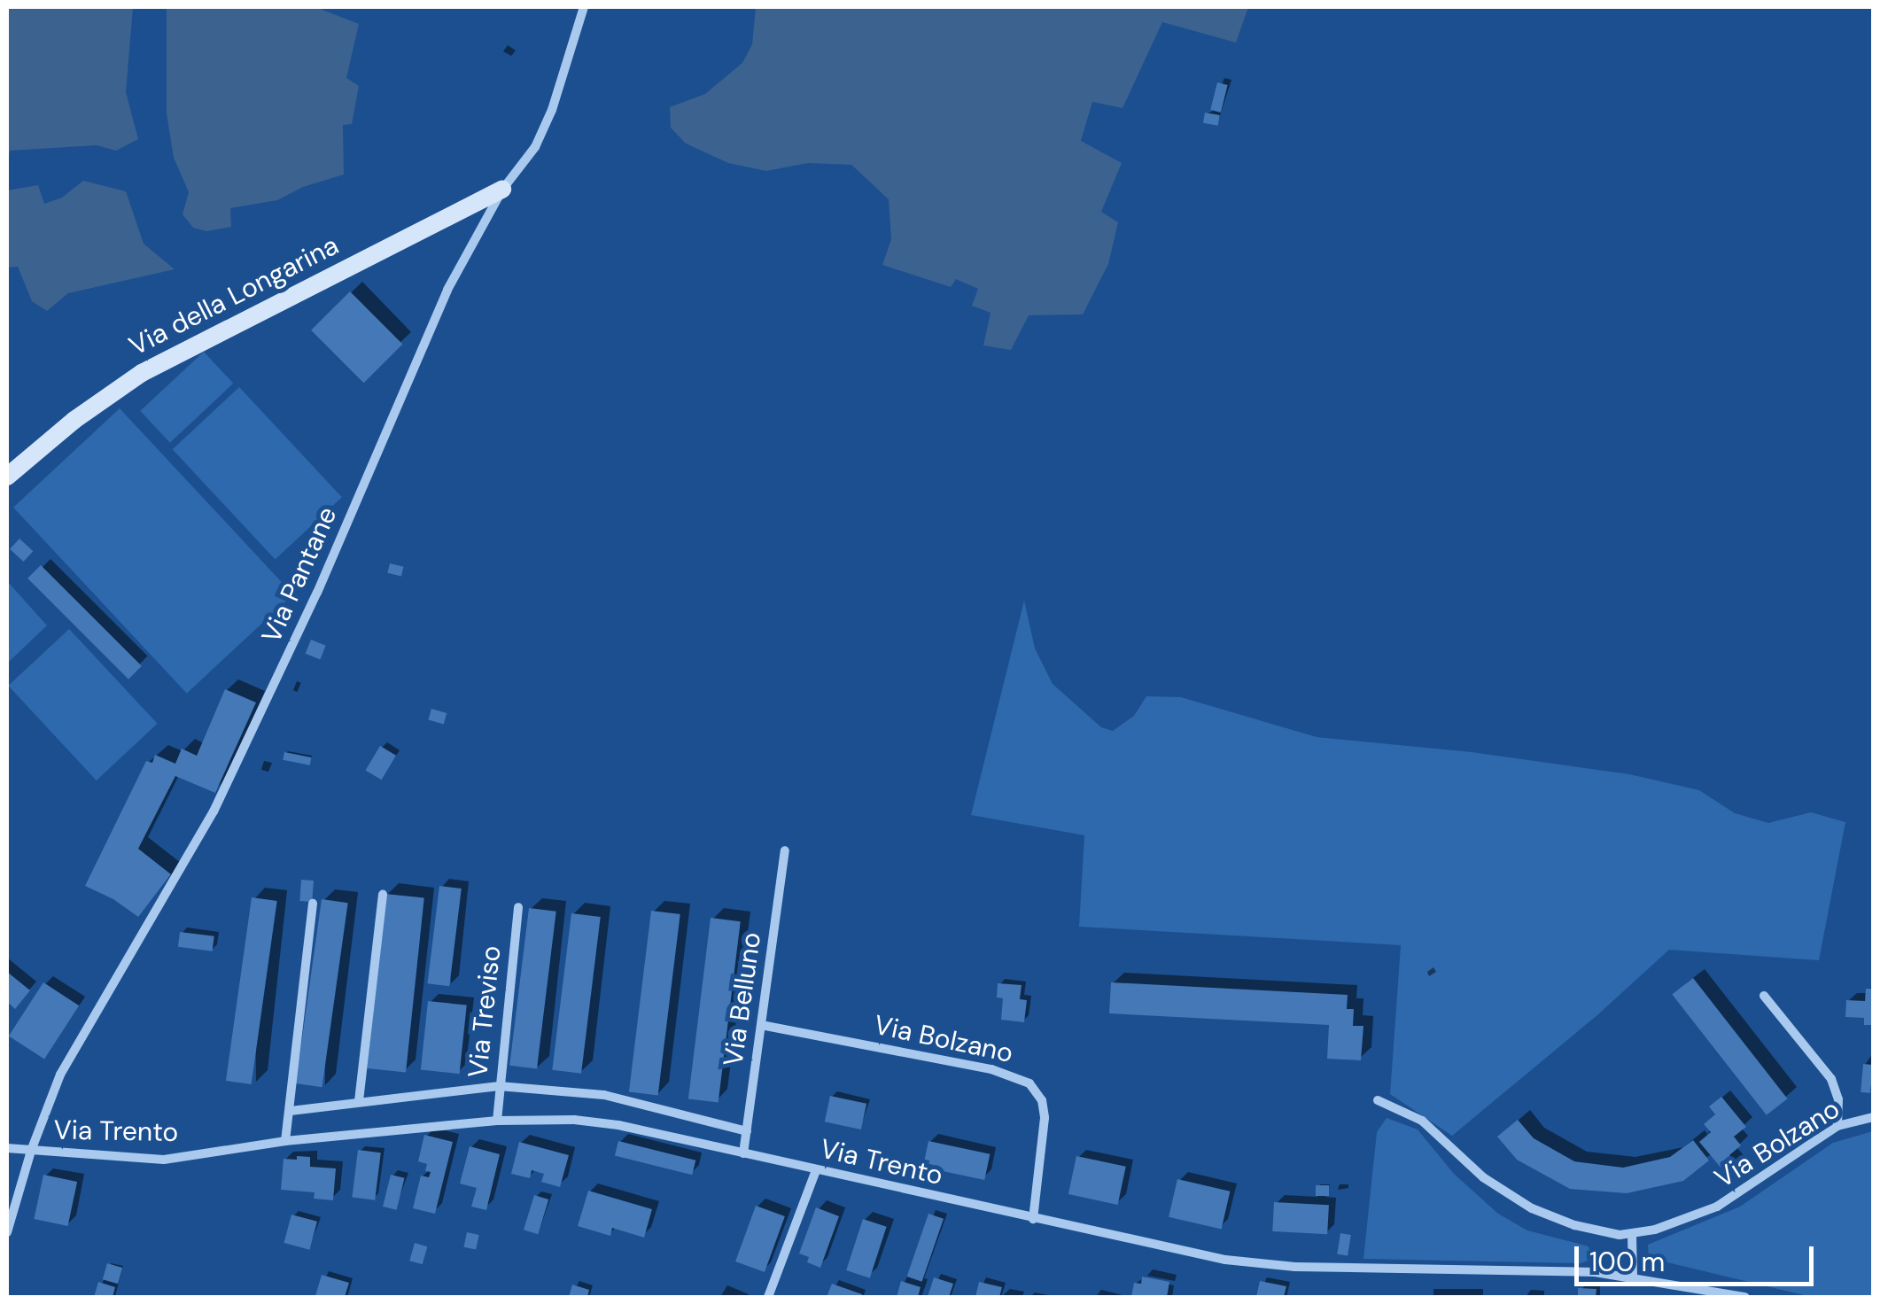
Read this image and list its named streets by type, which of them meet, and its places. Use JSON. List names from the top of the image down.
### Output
{
  "streets": {
    "street": [
      "Via della Longarina",
      "Via Pantane",
      "Via Belluno",
      "Via Treviso",
      "Via Bolzano",
      "Via Trento"
    ]
  },
  "crossings": [
    ["Via della Longarina", "Via Pantane"],
    ["Via Pantane", "Via Trento"],
    ["Via Belluno", "Via Bolzano"],
    ["Via Belluno", "Via Trento"],
    ["Via Treviso", "Via Trento"],
    ["Via Bolzano", "Via Trento"]
  ],
  "scale_bar": "100 m"
}
